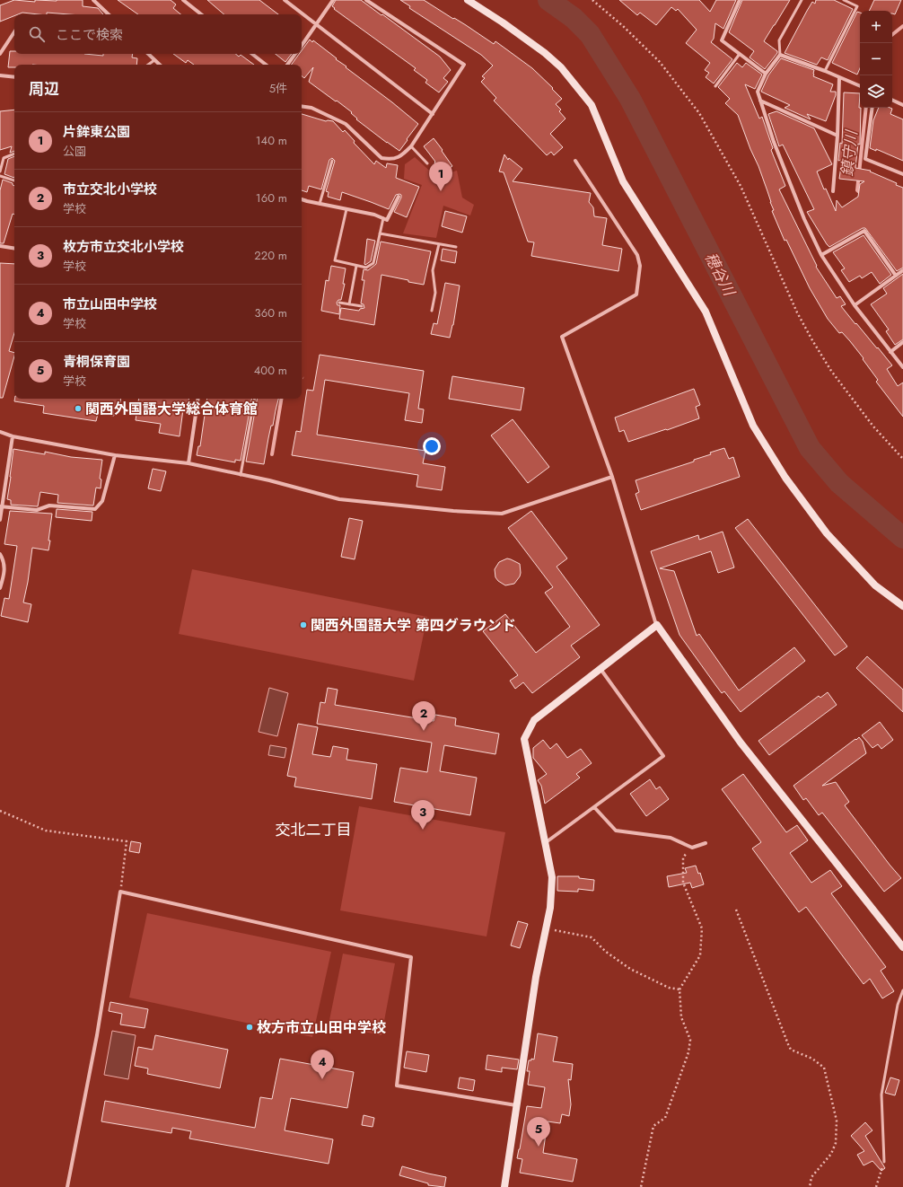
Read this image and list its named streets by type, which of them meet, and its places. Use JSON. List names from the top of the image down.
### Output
{
  "districts": ["交北二丁目"],
  "water": ["鎮守川", "穂谷川"],
  "places": ["関西外国語大学総合体育館", "関西外国語大学 第四グラウンド", "枚方市立山田中学校"],
  "page": {
    "map_buttons": ["+", "−"],
    "search": "ここで検索",
    "heading": ["周辺", "5件"],
    "list": [
      {
        "mark": "1",
        "name": "片鉾東公園",
        "note": "公園",
        "value": "140 m"
      },
      {
        "mark": "2",
        "name": "市立交北小学校",
        "note": "学校",
        "value": "160 m"
      },
      {
        "mark": "3",
        "name": "枚方市立交北小学校",
        "note": "学校",
        "value": "220 m"
      },
      {
        "mark": "4",
        "name": "市立山田中学校",
        "note": "学校",
        "value": "360 m"
      },
      {
        "mark": "5",
        "name": "青桐保育園",
        "note": "学校",
        "value": "400 m"
      }
    ],
    "pins": [
      "1",
      "2",
      "3",
      "4",
      "5"
    ]
  }
}
